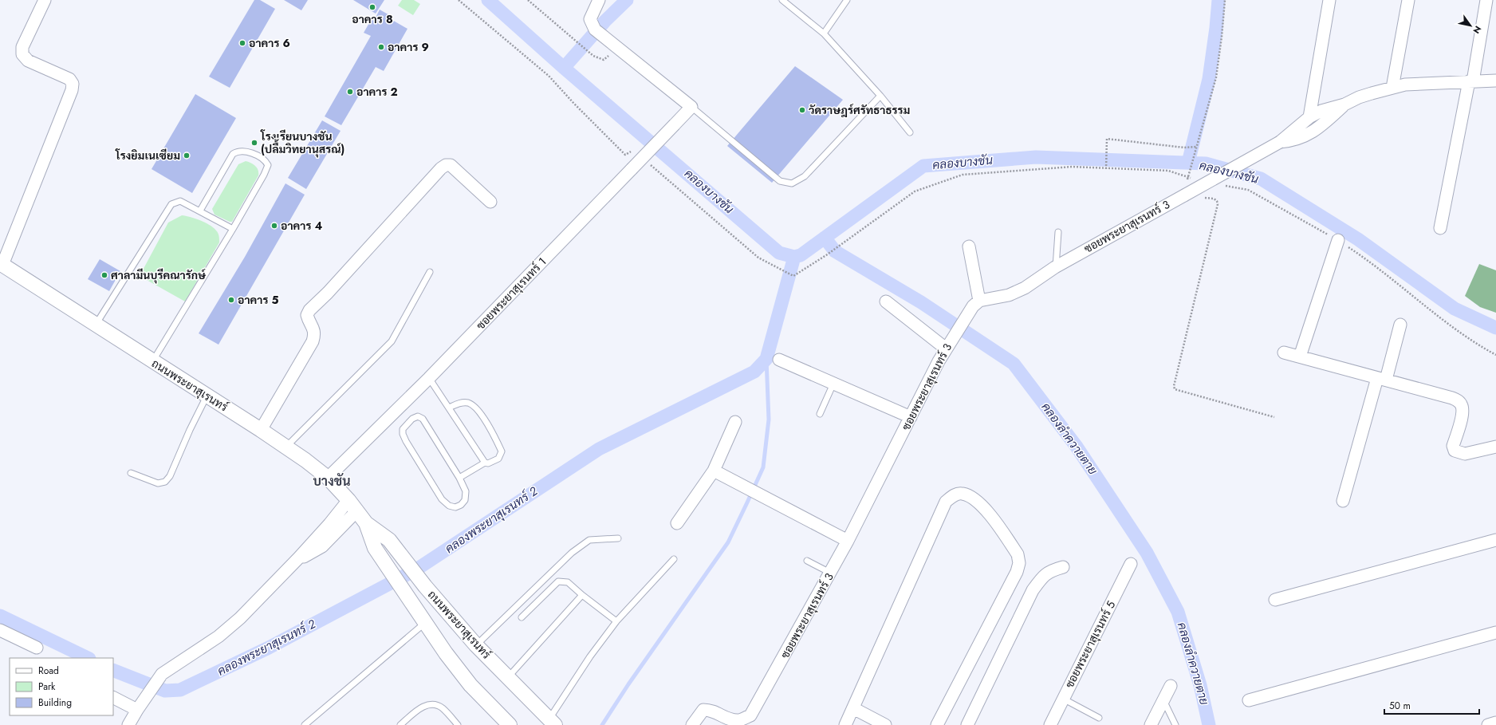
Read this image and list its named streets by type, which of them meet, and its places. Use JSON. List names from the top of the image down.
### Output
{
  "streets": {
    "street": [
      "ซอยพระยาสุเรนทร์ 3",
      "ซอยพระยาสุเรนทร์ 1",
      "ถนนพระยาสุเรนทร์",
      "ซอยพระยาสุเรนทร์ 5"
    ]
  },
  "crossings": [
    ["ซอยพระยาสุเรนทร์ 1", "ถนนพระยาสุเรนทร์"]
  ],
  "districts": ["บางชัน"],
  "water": ["คลองบางชัน", "คลองลำควายตาย", "คลองพระยาสุเรนทร์ 2"],
  "places": [
    "อาคาร 8",
    "อาคาร 6",
    "อาคาร 9",
    "อาคาร 2",
    "วัดราษฎร์ศรัทธาธรรม",
    "โรงเรียนบางชัน (ปลื้มวิทยานุสรณ์)",
    "โรงยิมเนเซียม",
    "อาคาร 4",
    "ศาลามีนบุรีคณารักษ์",
    "อาคาร 5"
  ],
  "legend": ["Road", "Park", "Building"],
  "scale_bar": "50 m",
  "north": "bottom right"
}
